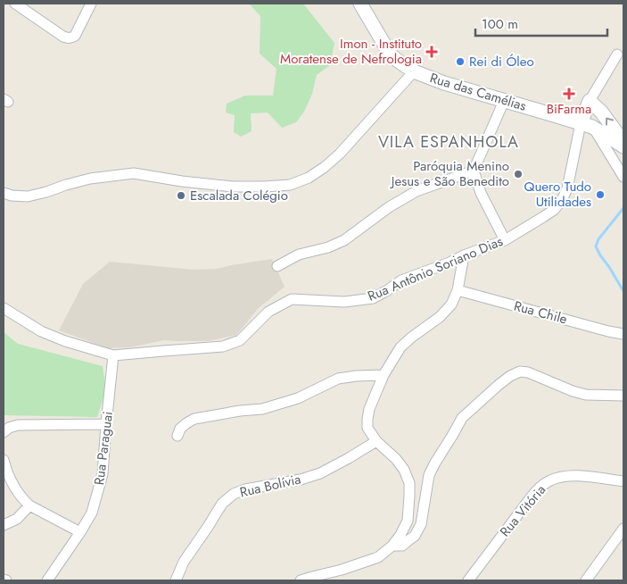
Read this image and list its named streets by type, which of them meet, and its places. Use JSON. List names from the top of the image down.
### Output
{
  "streets": {
    "main road": ["Rua das Camélias"],
    "street": [
      "Rua Antônio Soriano Dias",
      "Rua Chile",
      "Rua Paraguai",
      "Rua Bolívia",
      "Rua Vitória"
    ]
  },
  "crossings": [
    ["Rua das Camélias", "Rua Antônio Soriano Dias"],
    ["Rua Antônio Soriano Dias", "Rua Paraguai"]
  ],
  "districts": ["VILA ESPANHOLA"],
  "places": {
    "health": ["Imon - Instituto Moratense de Nefrologia", "BiFarma"],
    "other": [
      "Rei di Óleo",
      "Paróquia Menino Jesus e São Benedito",
      "Quero Tudo Utilidades",
      "Escalada Colégio"
    ]
  },
  "scale_bar": "100 m"
}
